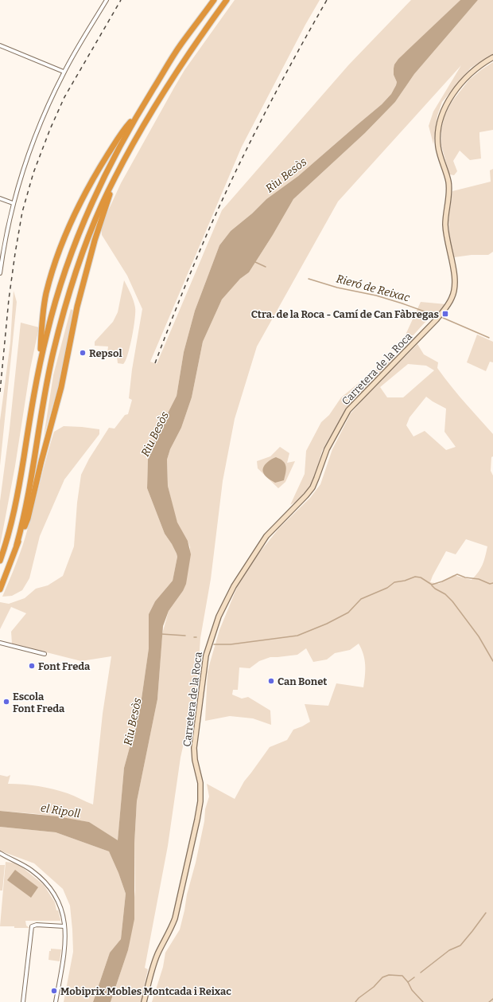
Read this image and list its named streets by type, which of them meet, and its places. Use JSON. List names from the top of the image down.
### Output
{
  "streets": {
    "street": ["Carretera de la Roca"]
  },
  "water": ["Riu Besòs", "Rieró de Reixac", "el Ripoll"],
  "places": {
    "transit": ["Ctra. de la Roca - Camí de Can Fàbregas"],
    "other": [
      "Repsol",
      "Font Freda",
      "Can Bonet",
      "Escola Font Freda",
      "Mobiprix Mobles Montcada i Reixac"
    ]
  }
}
